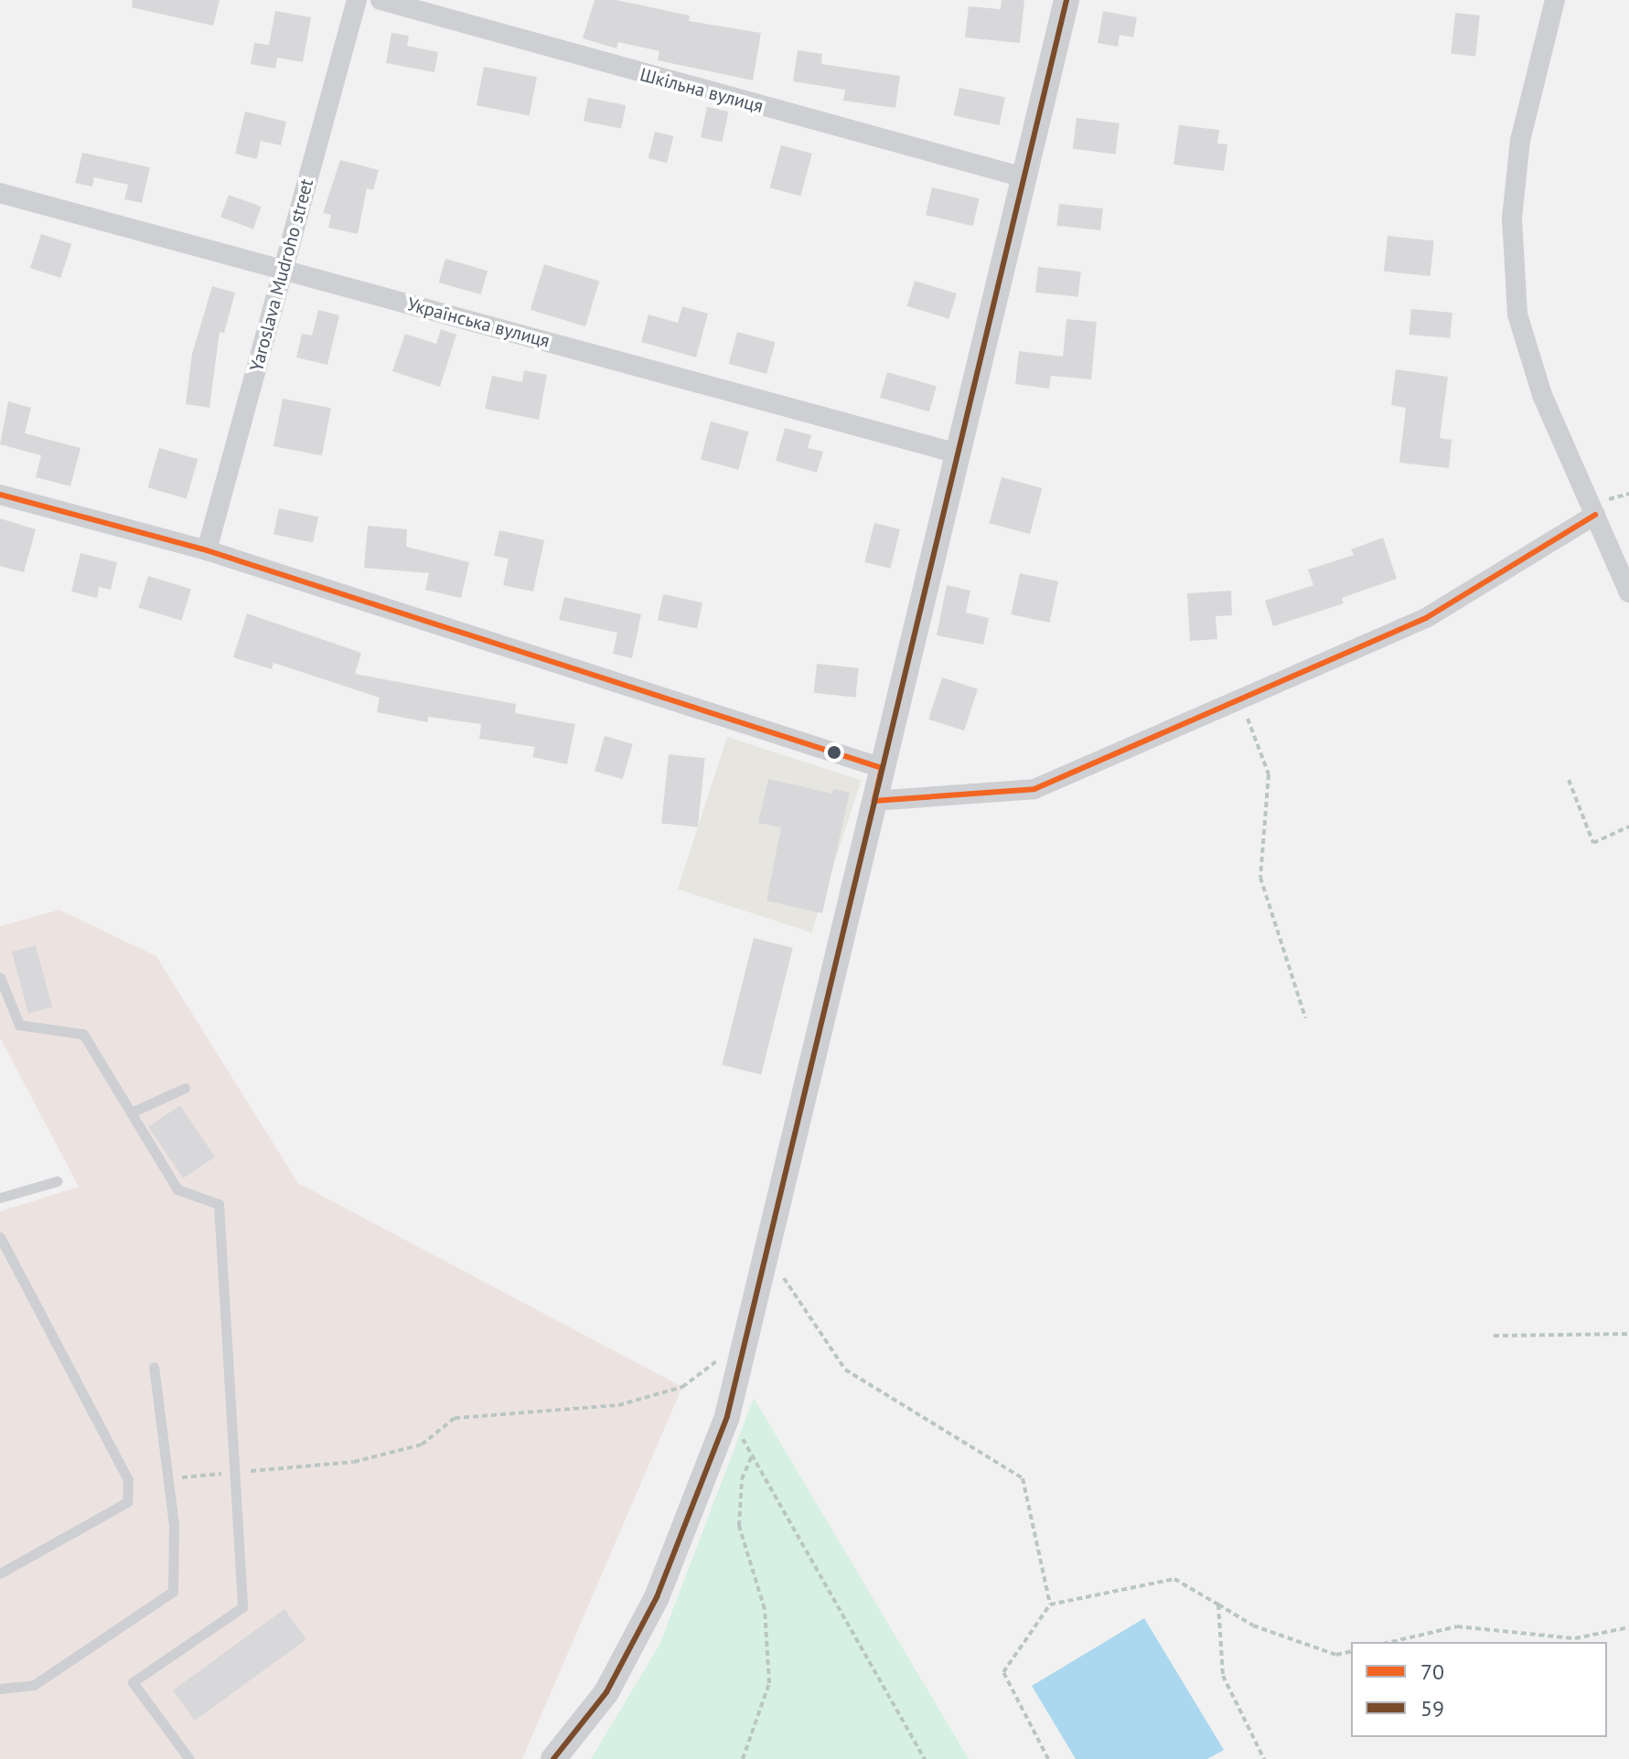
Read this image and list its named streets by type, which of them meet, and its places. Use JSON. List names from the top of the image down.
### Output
{
  "streets": {
    "street": ["Шкільна вулиця", "Yaroslava Mudroho street", "Українська вулиця"]
  },
  "crossings": [
    ["Yaroslava Mudroho street", "Українська вулиця"]
  ],
  "lines": ["transit line 59", "transit line 70"],
  "legend": ["70", "59"]
}
